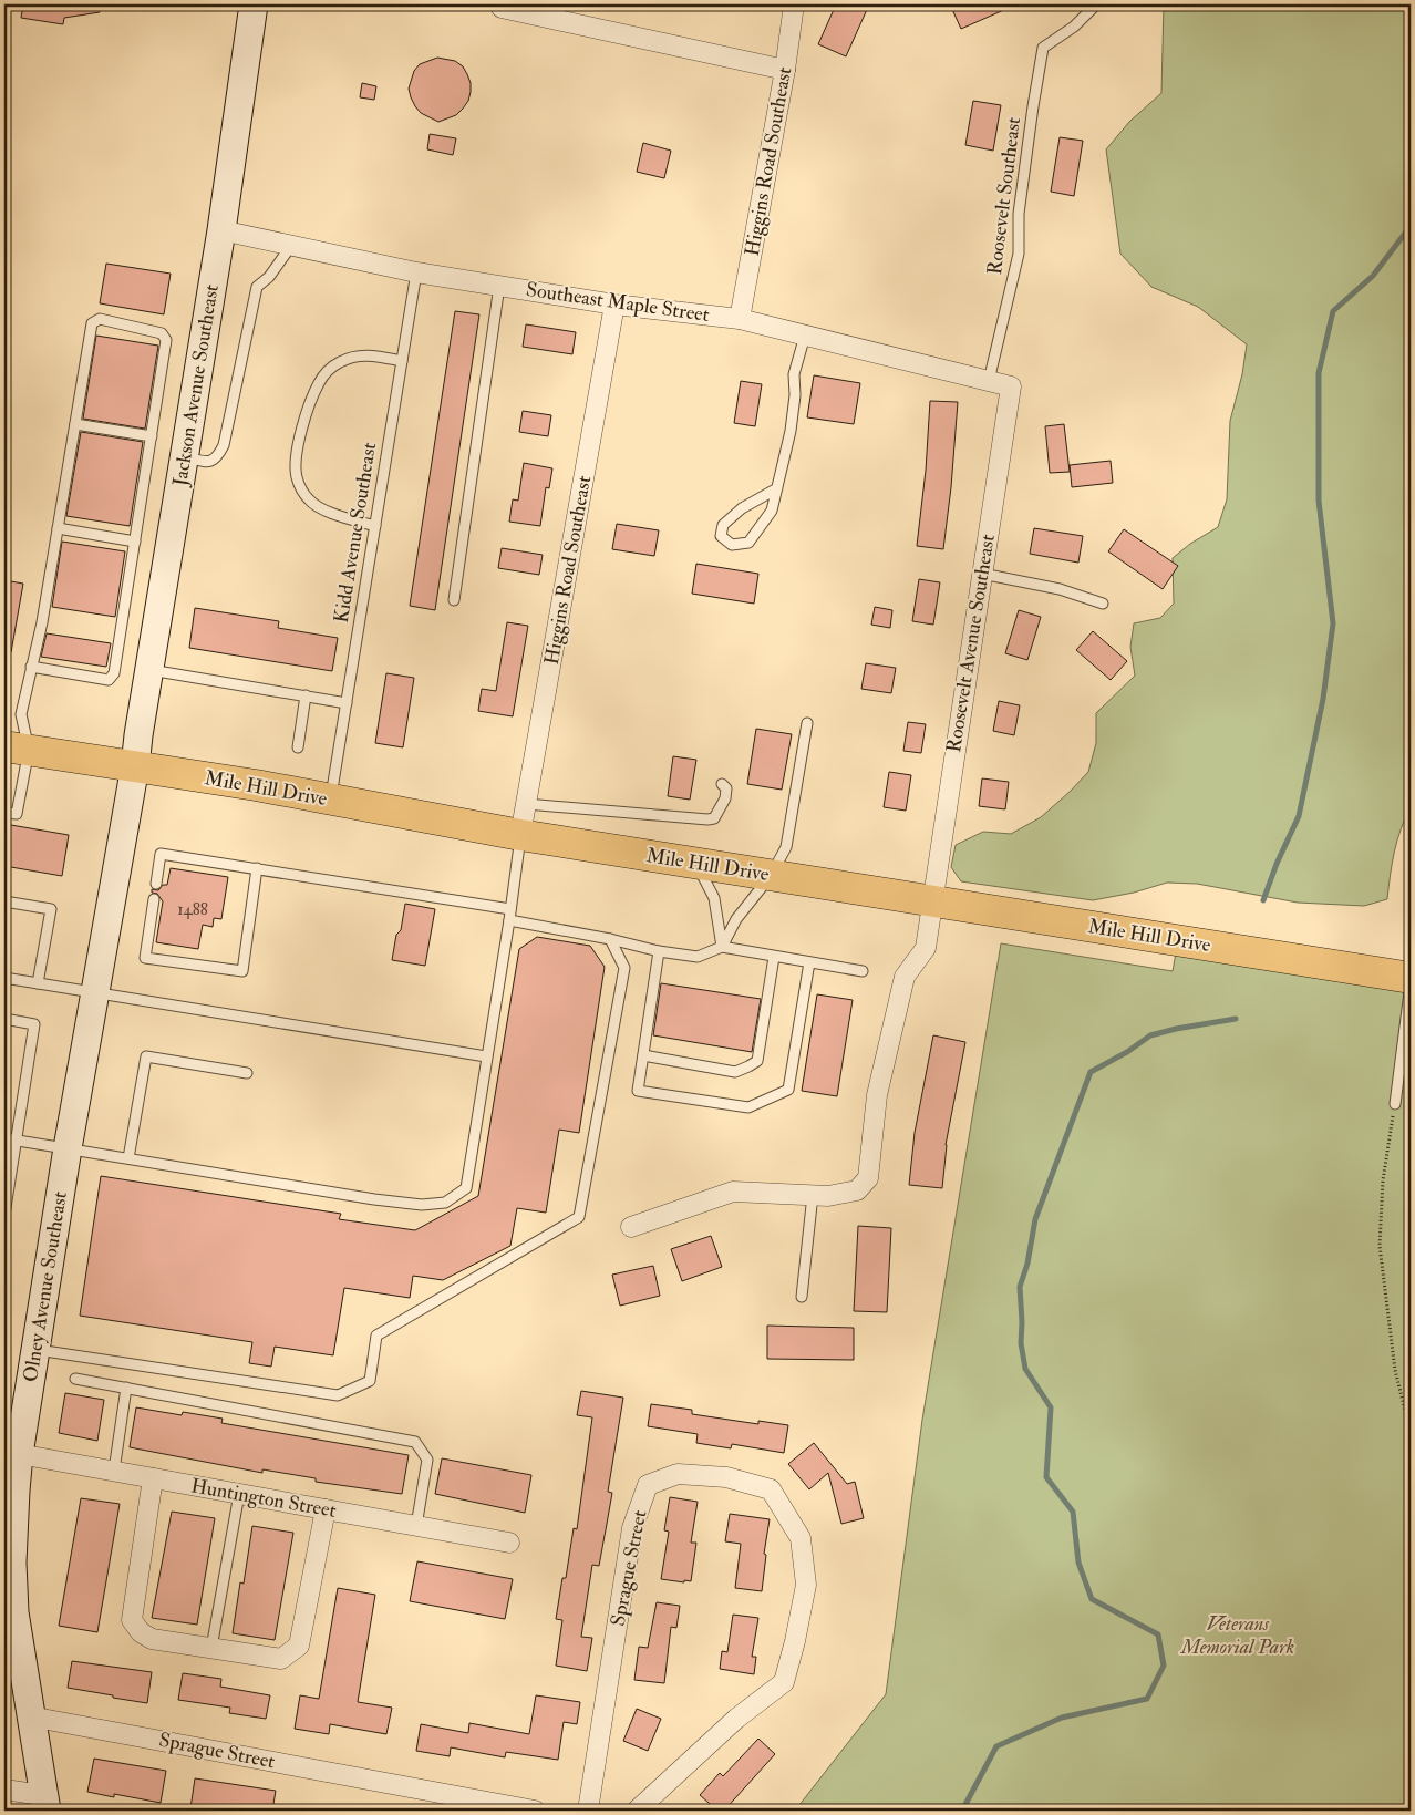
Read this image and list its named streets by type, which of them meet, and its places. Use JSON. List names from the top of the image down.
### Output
{
  "streets": {
    "main road": ["Jackson Avenue Southeast", "Mile Hill Drive", "Olney Avenue Southeast"],
    "street": [
      "Higgins Road Southeast",
      "Southeast Maple Street",
      "Roosevelt Avenue Southeast",
      "Huntington Street",
      "Sprague Street"
    ],
    "lane": ["Roosevelt Southeast", "Kidd Avenue Southeast"]
  },
  "crossings": [
    ["Higgins Road Southeast", "Southeast Maple Street"],
    ["Higgins Road Southeast", "Mile Hill Drive"],
    ["Roosevelt Southeast", "Southeast Maple Street"],
    ["Southeast Maple Street", "Jackson Avenue Southeast"],
    ["Southeast Maple Street", "Kidd Avenue Southeast"],
    ["Southeast Maple Street", "Roosevelt Avenue Southeast"],
    ["Jackson Avenue Southeast", "Mile Hill Drive"],
    ["Jackson Avenue Southeast", "Olney Avenue Southeast"],
    ["Kidd Avenue Southeast", "Mile Hill Drive"],
    ["Roosevelt Avenue Southeast", "Mile Hill Drive"],
    ["Mile Hill Drive", "Olney Avenue Southeast"],
    ["Olney Avenue Southeast", "Huntington Street"],
    ["Olney Avenue Southeast", "Sprague Street"]
  ],
  "parks": ["Veterans Memorial Park"],
  "house_numbers": ["1488"]
}
